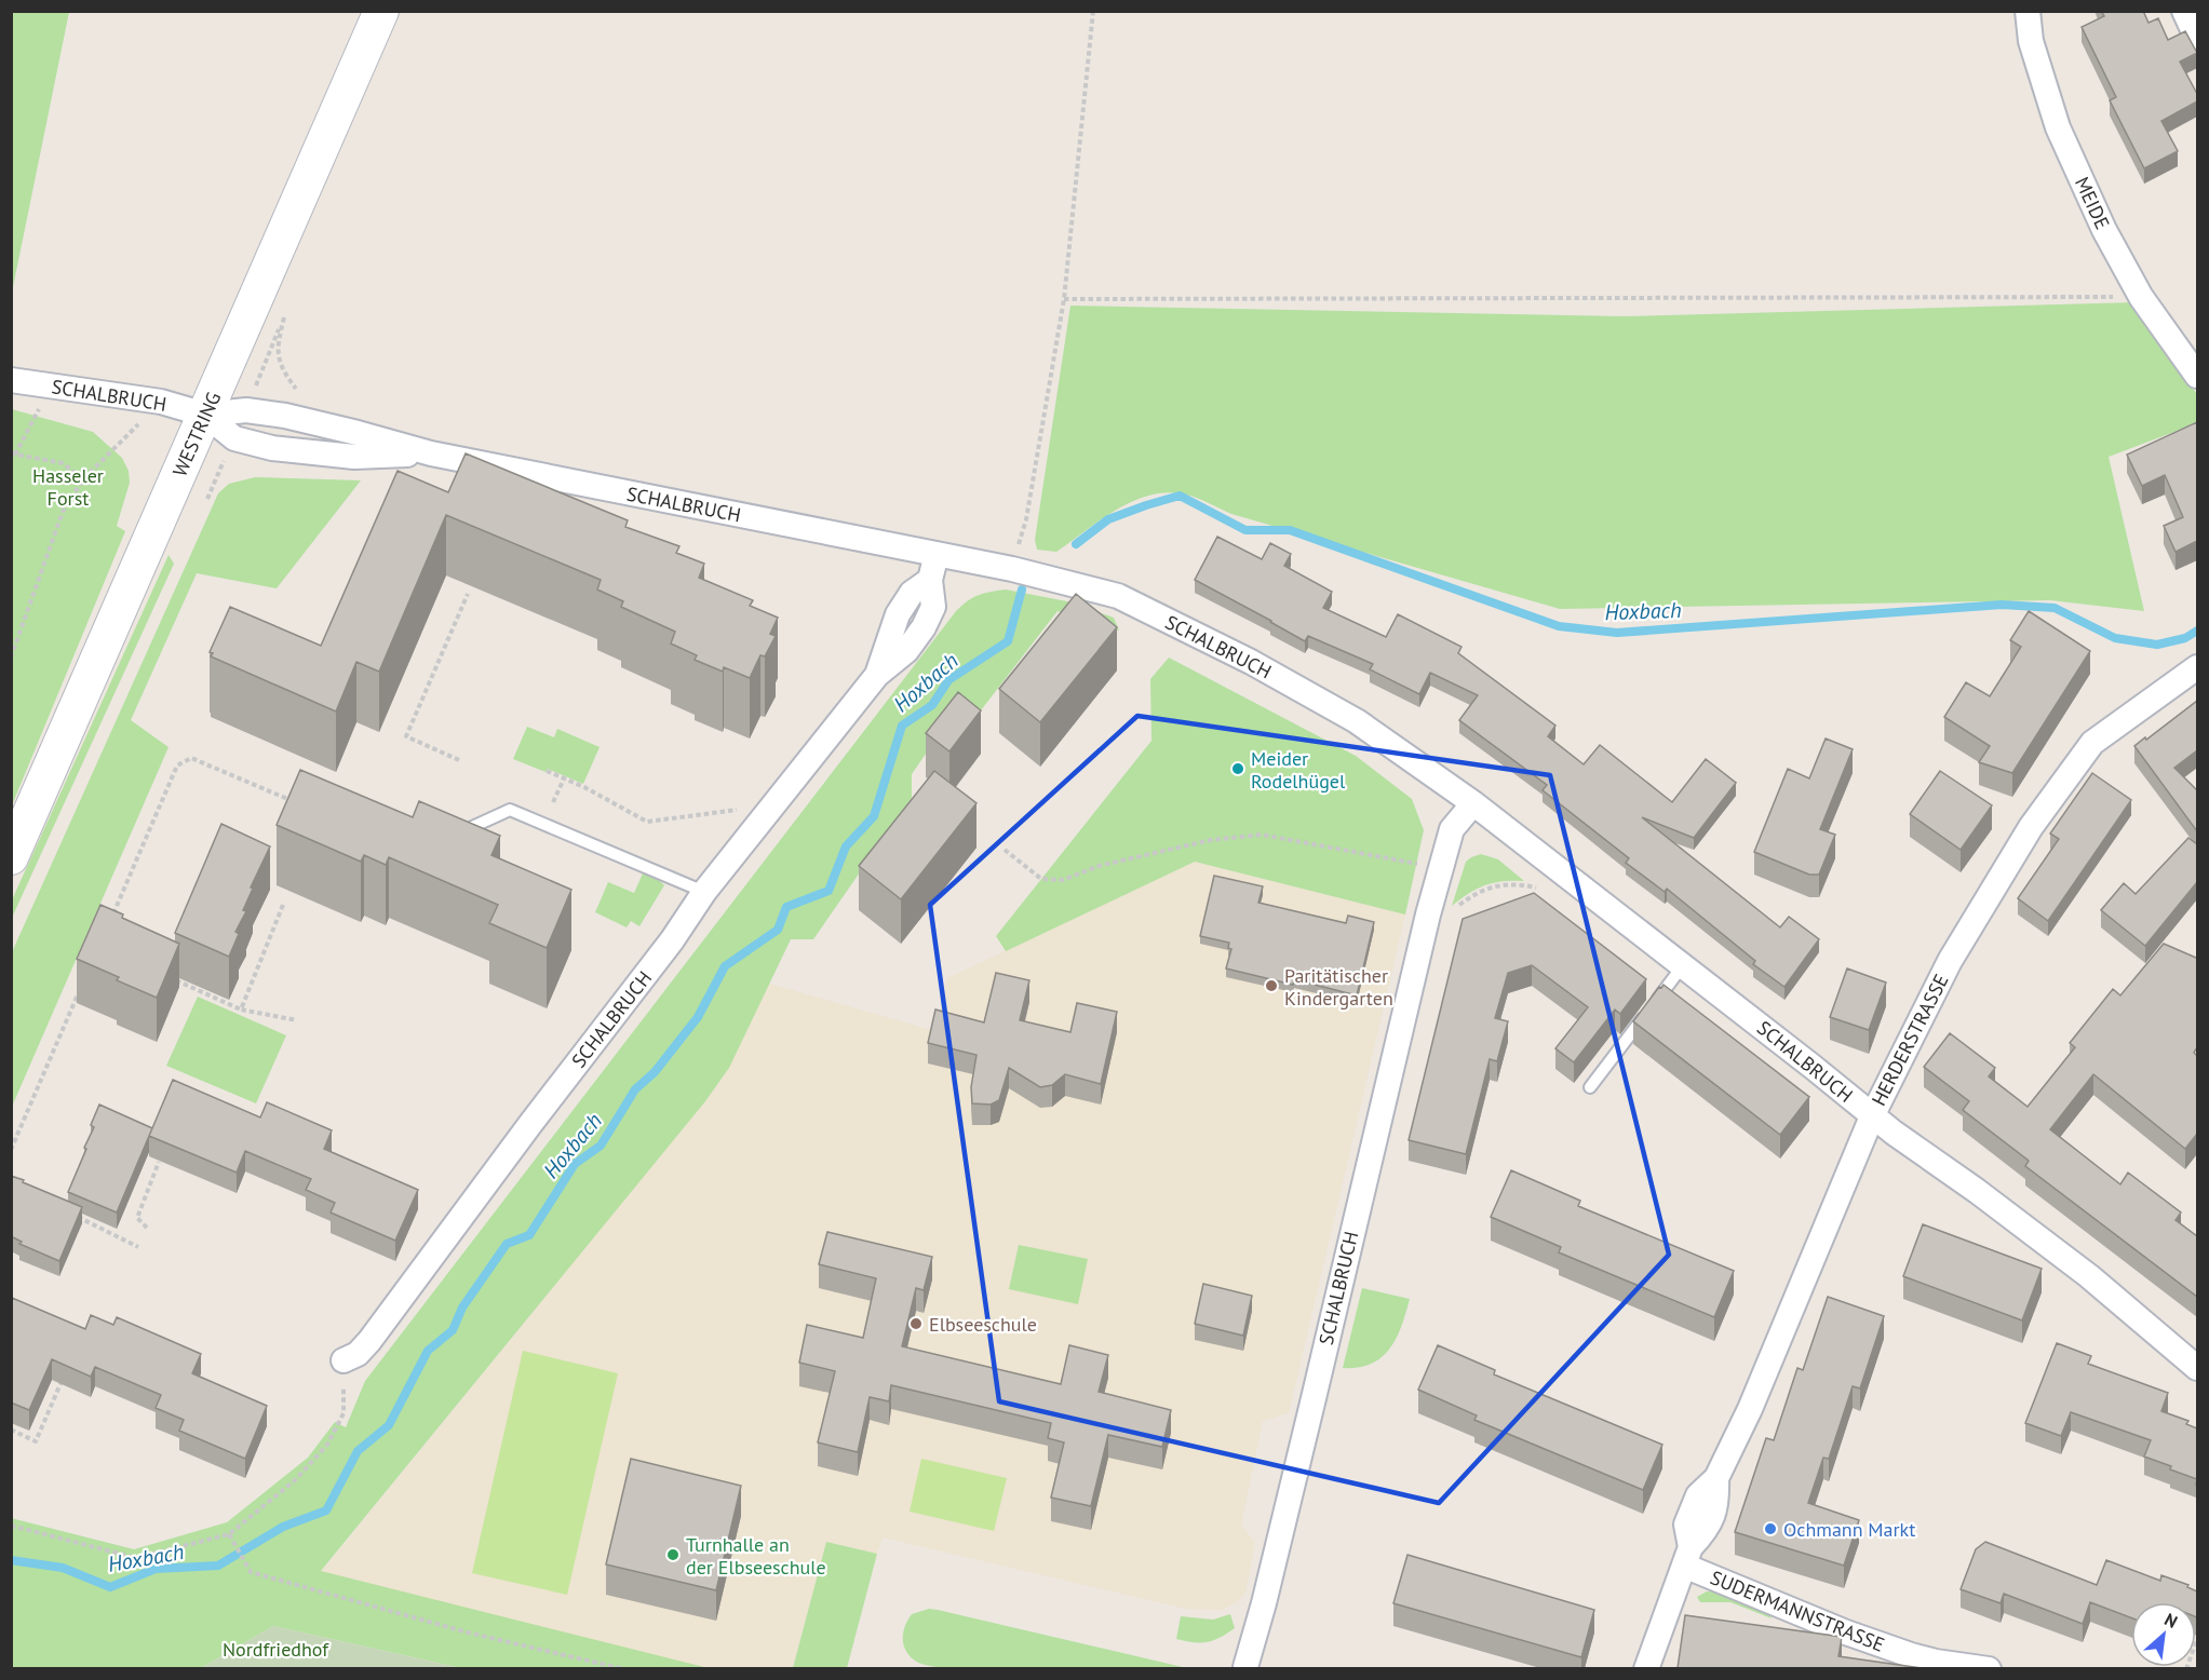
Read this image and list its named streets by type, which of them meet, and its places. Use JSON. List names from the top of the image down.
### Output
{
  "streets": {
    "main road": ["WESTRING"],
    "street": [
      "MEIDE",
      "SCHALBRUCH",
      "HERDERSTRASSE",
      "SUDERMANNSTRASSE"
    ]
  },
  "crossings": [
    ["SCHALBRUCH", "WESTRING"],
    ["SCHALBRUCH", "HERDERSTRASSE"],
    ["HERDERSTRASSE", "SUDERMANNSTRASSE"]
  ],
  "water": ["Hoxbach"],
  "parks": ["Hasseler Forst", "Nordfriedhof"],
  "places": [
    "Meider Rodelhügel",
    "Paritätischer Kindergarten",
    "Elbseeschule",
    "Ochmann Markt",
    "Turnhalle an der Elbseeschule"
  ],
  "north": "top right"
}
